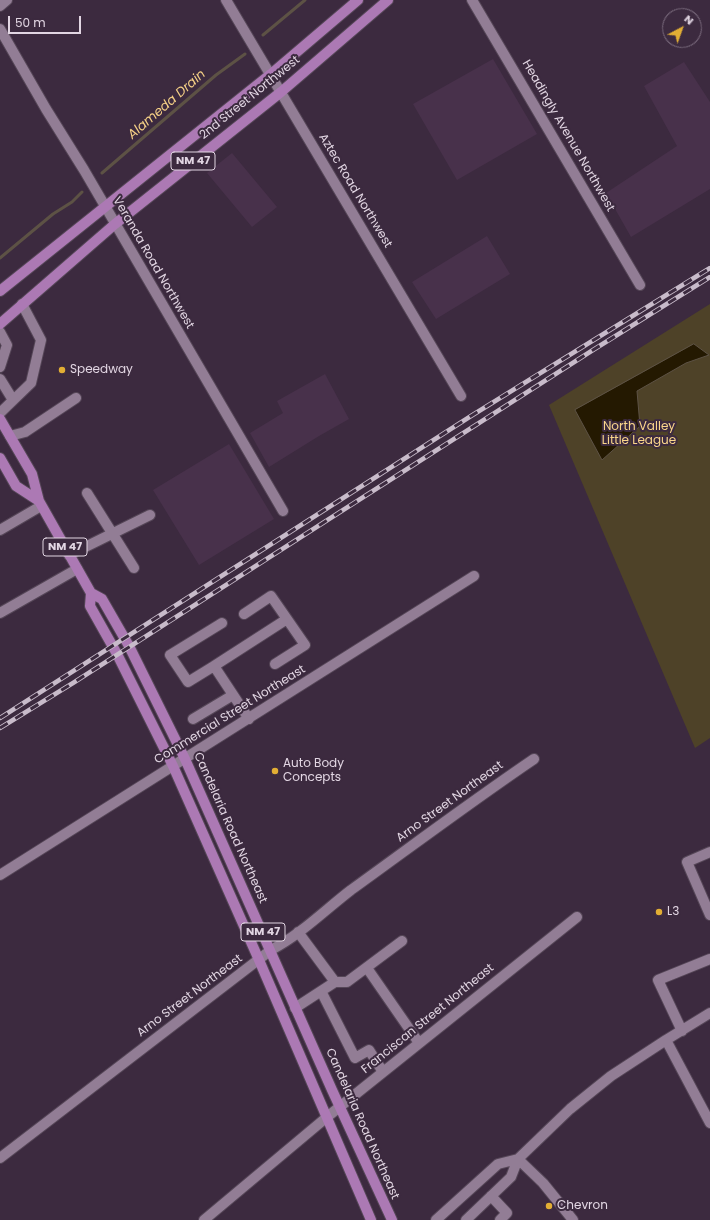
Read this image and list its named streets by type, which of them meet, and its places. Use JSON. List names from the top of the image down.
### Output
{
  "streets": {
    "main road": ["2nd Street Northwest", "NM 47", "Candelaria Road Northeast"],
    "street": [
      "Headingly Avenue Northwest",
      "Aztec Road Northwest",
      "Veranda Road Northwest",
      "Commercial Street Northeast",
      "Arno Street Northeast",
      "Franciscan Street Northeast"
    ]
  },
  "crossings": [
    ["2nd Street Northwest", "Aztec Road Northwest"],
    ["2nd Street Northwest", "Veranda Road Northwest"],
    ["NM 47", "Commercial Street Northeast"],
    ["NM 47", "Arno Street Northeast"],
    ["NM 47", "Candelaria Road Northeast"],
    ["NM 47", "Franciscan Street Northeast"],
    ["Commercial Street Northeast", "Candelaria Road Northeast"],
    ["Arno Street Northeast", "Candelaria Road Northeast"],
    ["Candelaria Road Northeast", "Franciscan Street Northeast"]
  ],
  "water": ["Alameda Drain"],
  "parks": ["North Valley Little League"],
  "places": [
    "Speedway",
    "Auto Body Concepts",
    "L3",
    "Chevron"
  ],
  "scale_bar": "50 m",
  "north": "top right"
}
